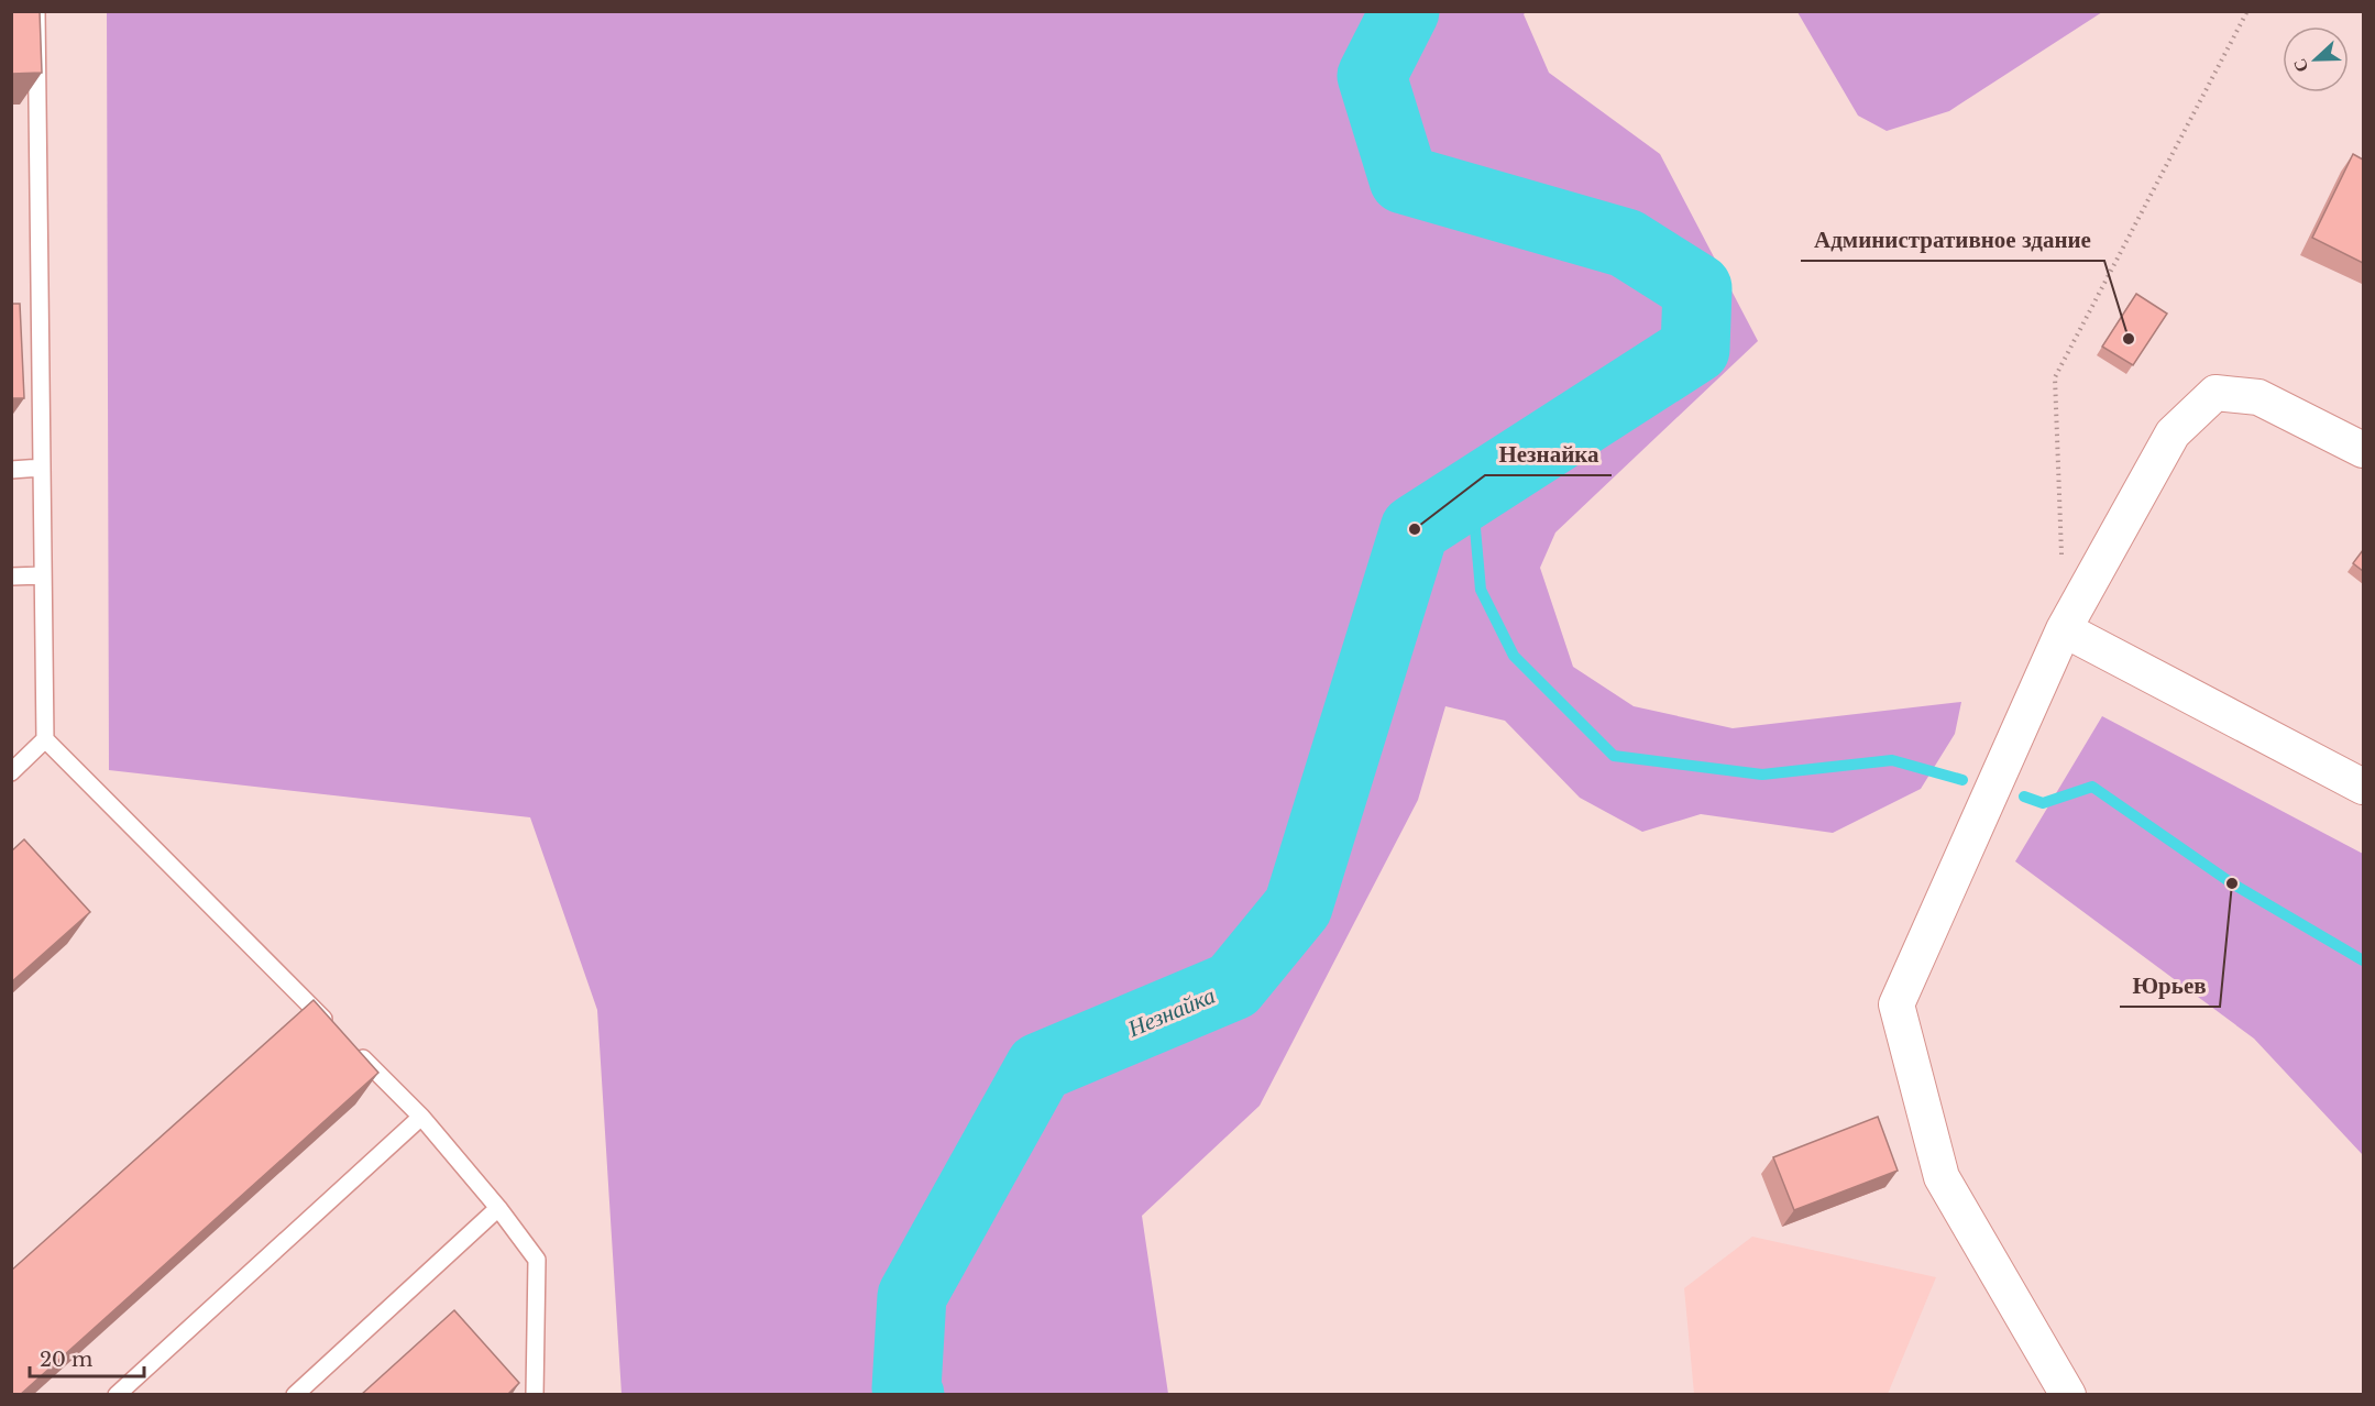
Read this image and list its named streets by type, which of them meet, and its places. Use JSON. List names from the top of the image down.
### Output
{
  "water": ["Незнайка"],
  "places": ["Административное здание", "Незнайка", "Юрьев"],
  "scale_bar": "20 m",
  "north": "left"
}
